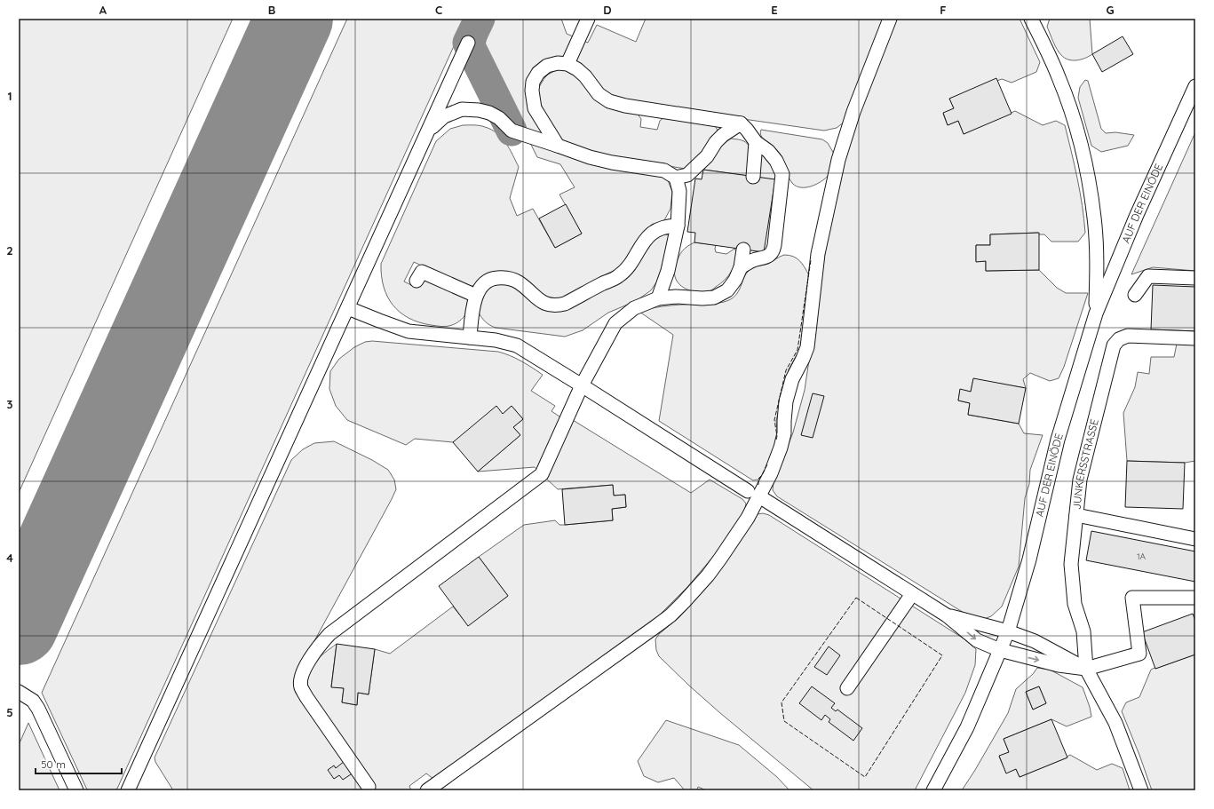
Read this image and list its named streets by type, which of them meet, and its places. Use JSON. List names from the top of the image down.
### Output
{
  "streets": {
    "street": ["AUF DER EINÖDE", "JUNKERSSTRASSE"]
  },
  "house_numbers": ["1A"],
  "scale_bar": "50 m",
  "grid": {
    "columns": [
      "A",
      "B",
      "C",
      "D",
      "E",
      "F",
      "G"
    ],
    "rows": [
      "1",
      "2",
      "3",
      "4",
      "5"
    ]
  }
}
